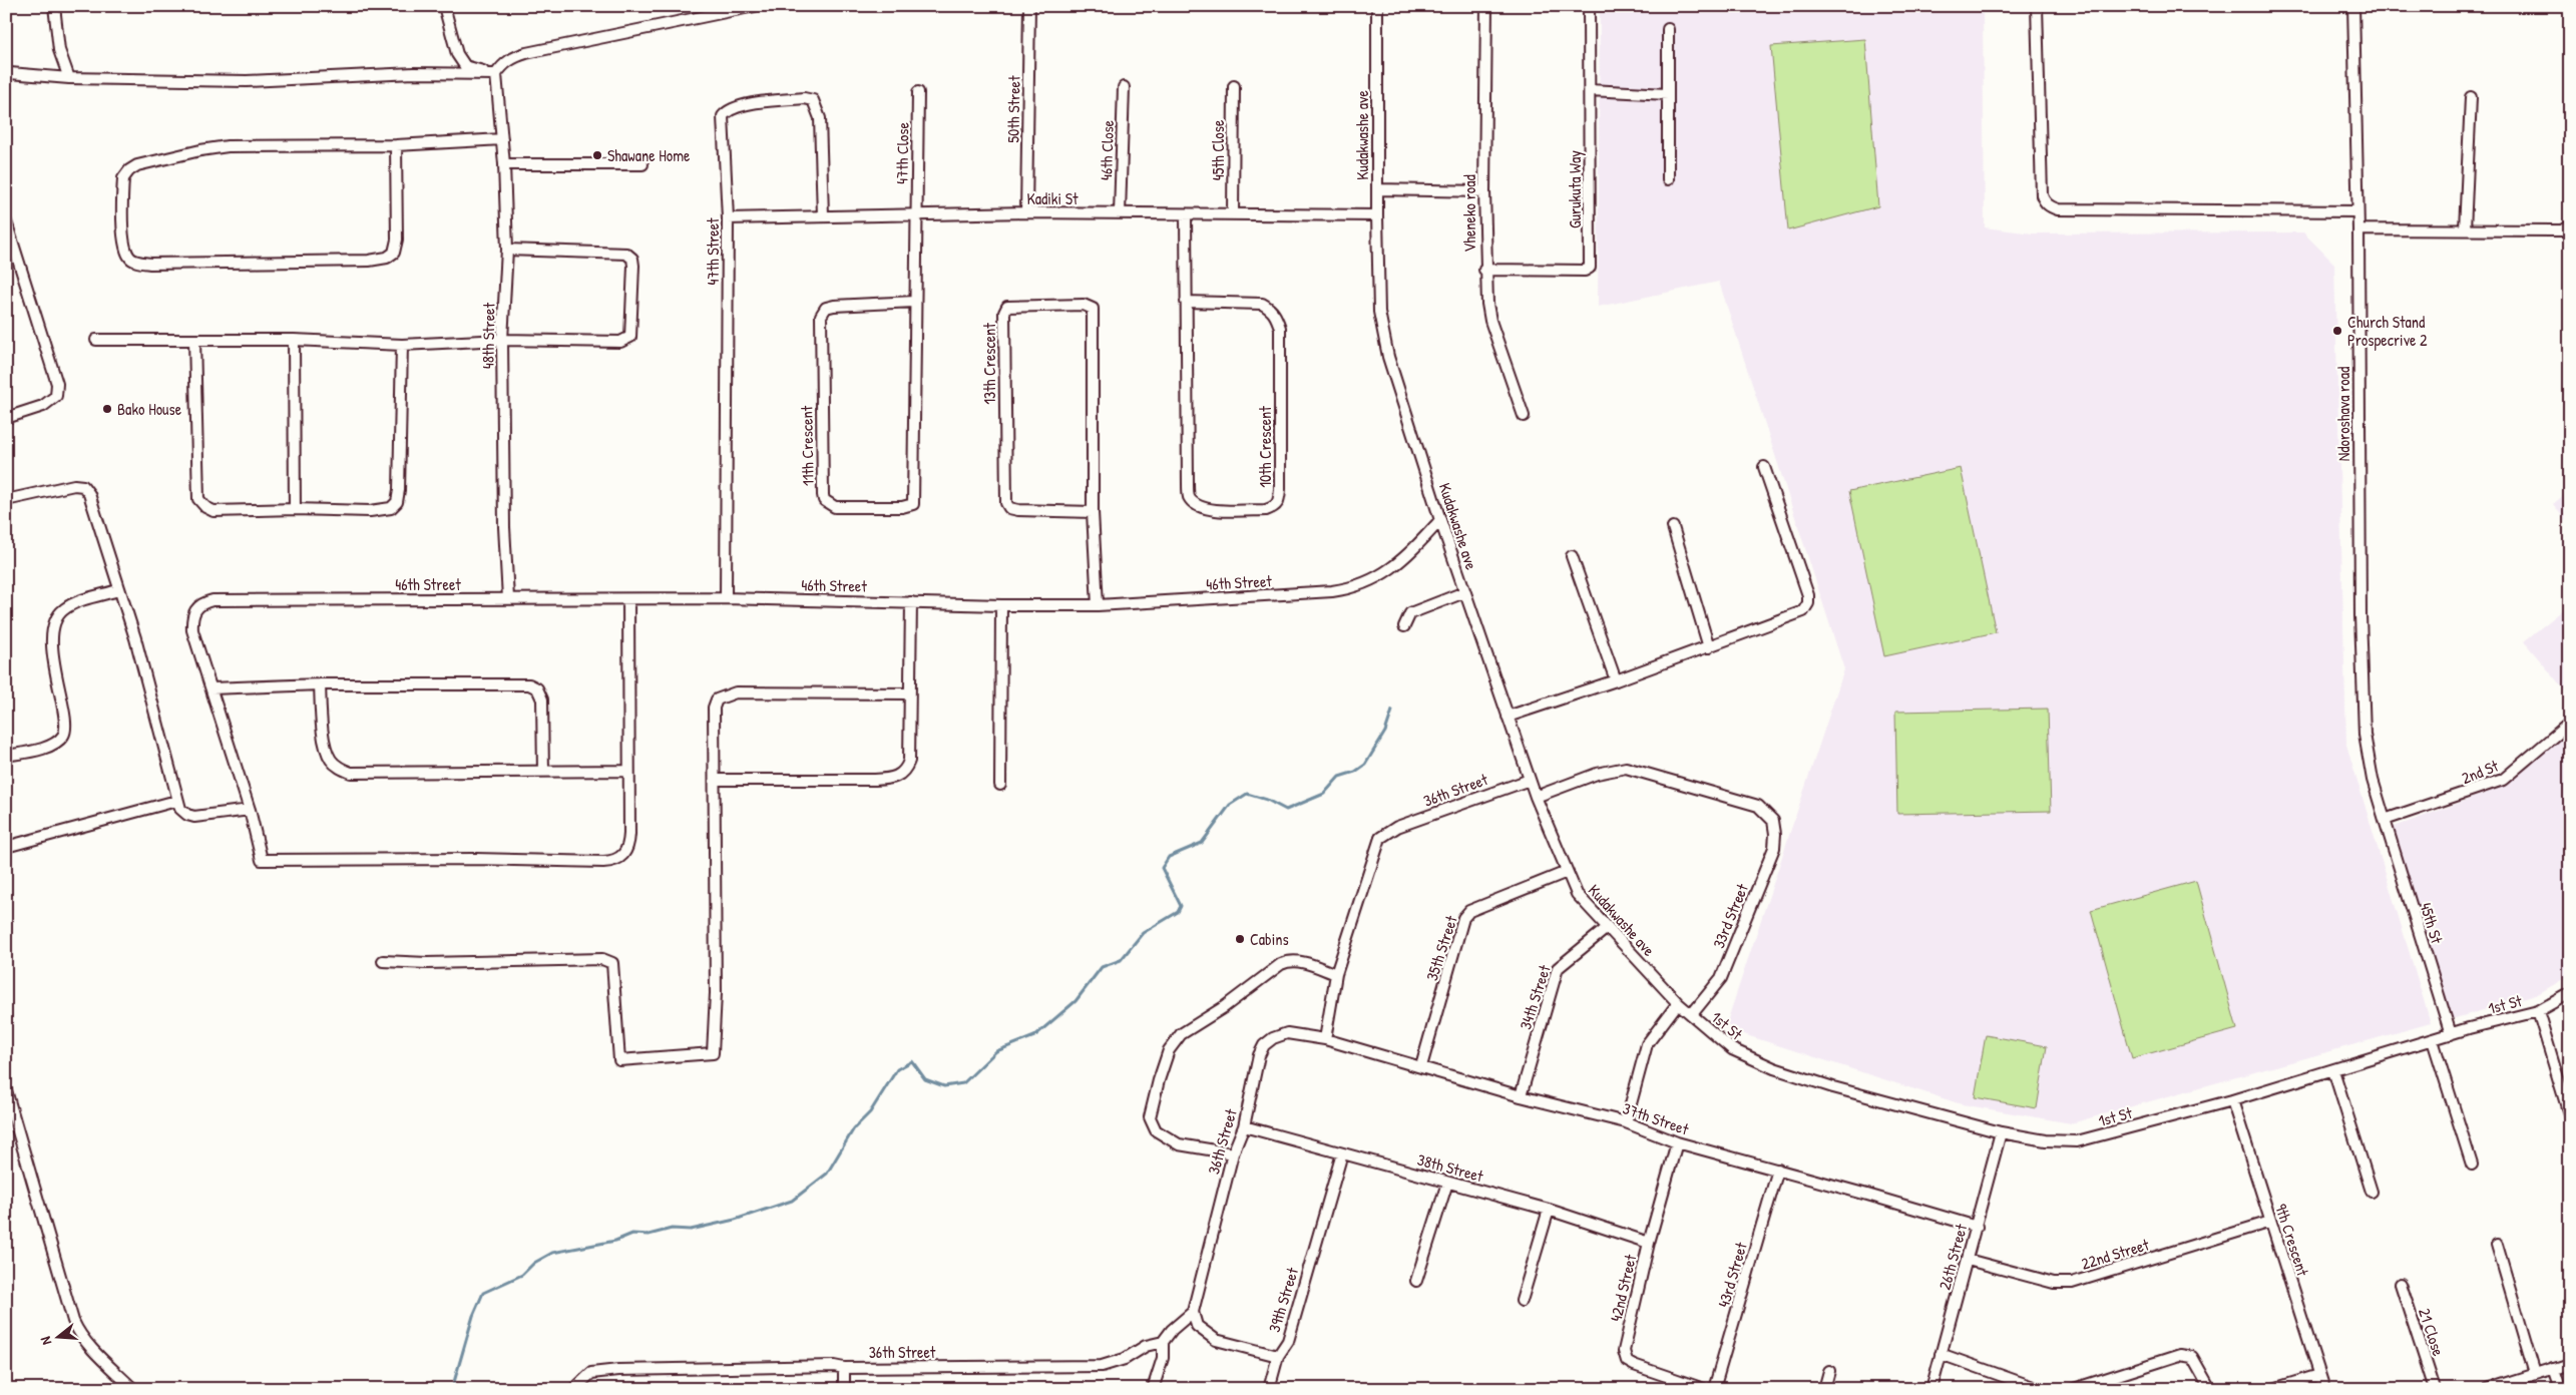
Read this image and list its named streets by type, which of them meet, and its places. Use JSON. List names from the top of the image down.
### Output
{
  "streets": {
    "street": [
      "50th Street",
      "Kudakwashe ave",
      "46th Close",
      "45th Close",
      "47th Close",
      "Gurukuta Way",
      "Kadiki St",
      "Vheneko road",
      "47th Street",
      "48th Street",
      "13th Crescent",
      "Ndoroshava road",
      "11th Crescent",
      "10th Crescent",
      "46th Street",
      "2nd St",
      "36th Street",
      "33rd Street",
      "45th St",
      "35th Street",
      "34th Street",
      "1st St",
      "37th Street",
      "38th Street",
      "9th Crescent",
      "22nd Street",
      "26th Street",
      "43rd Street",
      "42nd Street",
      "39th Street",
      "21 Close"
    ]
  },
  "crossings": [
    ["50th Street", "Kadiki St"],
    ["Kudakwashe ave", "Kadiki St"],
    ["Kudakwashe ave", "46th Street"],
    ["Kudakwashe ave", "36th Street"],
    ["Kudakwashe ave", "33rd Street"],
    ["Kudakwashe ave", "35th Street"],
    ["Kudakwashe ave", "34th Street"],
    ["Kudakwashe ave", "1st St"],
    ["46th Close", "Kadiki St"],
    ["45th Close", "Kadiki St"],
    ["47th Close", "Kadiki St"],
    ["47th Close", "11th Crescent"],
    ["Gurukuta Way", "Vheneko road"],
    ["Kadiki St", "47th Street"],
    ["Kadiki St", "11th Crescent"],
    ["Kadiki St", "10th Crescent"],
    ["47th Street", "46th Street"],
    ["48th Street", "46th Street"],
    ["13th Crescent", "46th Street"],
    ["Ndoroshava road", "2nd St"],
    ["Ndoroshava road", "45th St"],
    ["2nd St", "45th St"],
    ["36th Street", "37th Street"],
    ["36th Street", "38th Street"],
    ["36th Street", "39th Street"],
    ["33rd Street", "1st St"],
    ["45th St", "1st St"],
    ["35th Street", "37th Street"],
    ["34th Street", "37th Street"],
    ["1st St", "9th Crescent"],
    ["1st St", "26th Street"],
    ["37th Street", "26th Street"],
    ["37th Street", "43rd Street"],
    ["37th Street", "42nd Street"],
    ["38th Street", "42nd Street"],
    ["38th Street", "39th Street"],
    ["9th Crescent", "22nd Street"],
    ["22nd Street", "26th Street"]
  ],
  "places": [
    "Shawane Home",
    "Church Stand Prospecrive 2",
    "Bako House",
    "Cabins"
  ],
  "north": "left"
}
